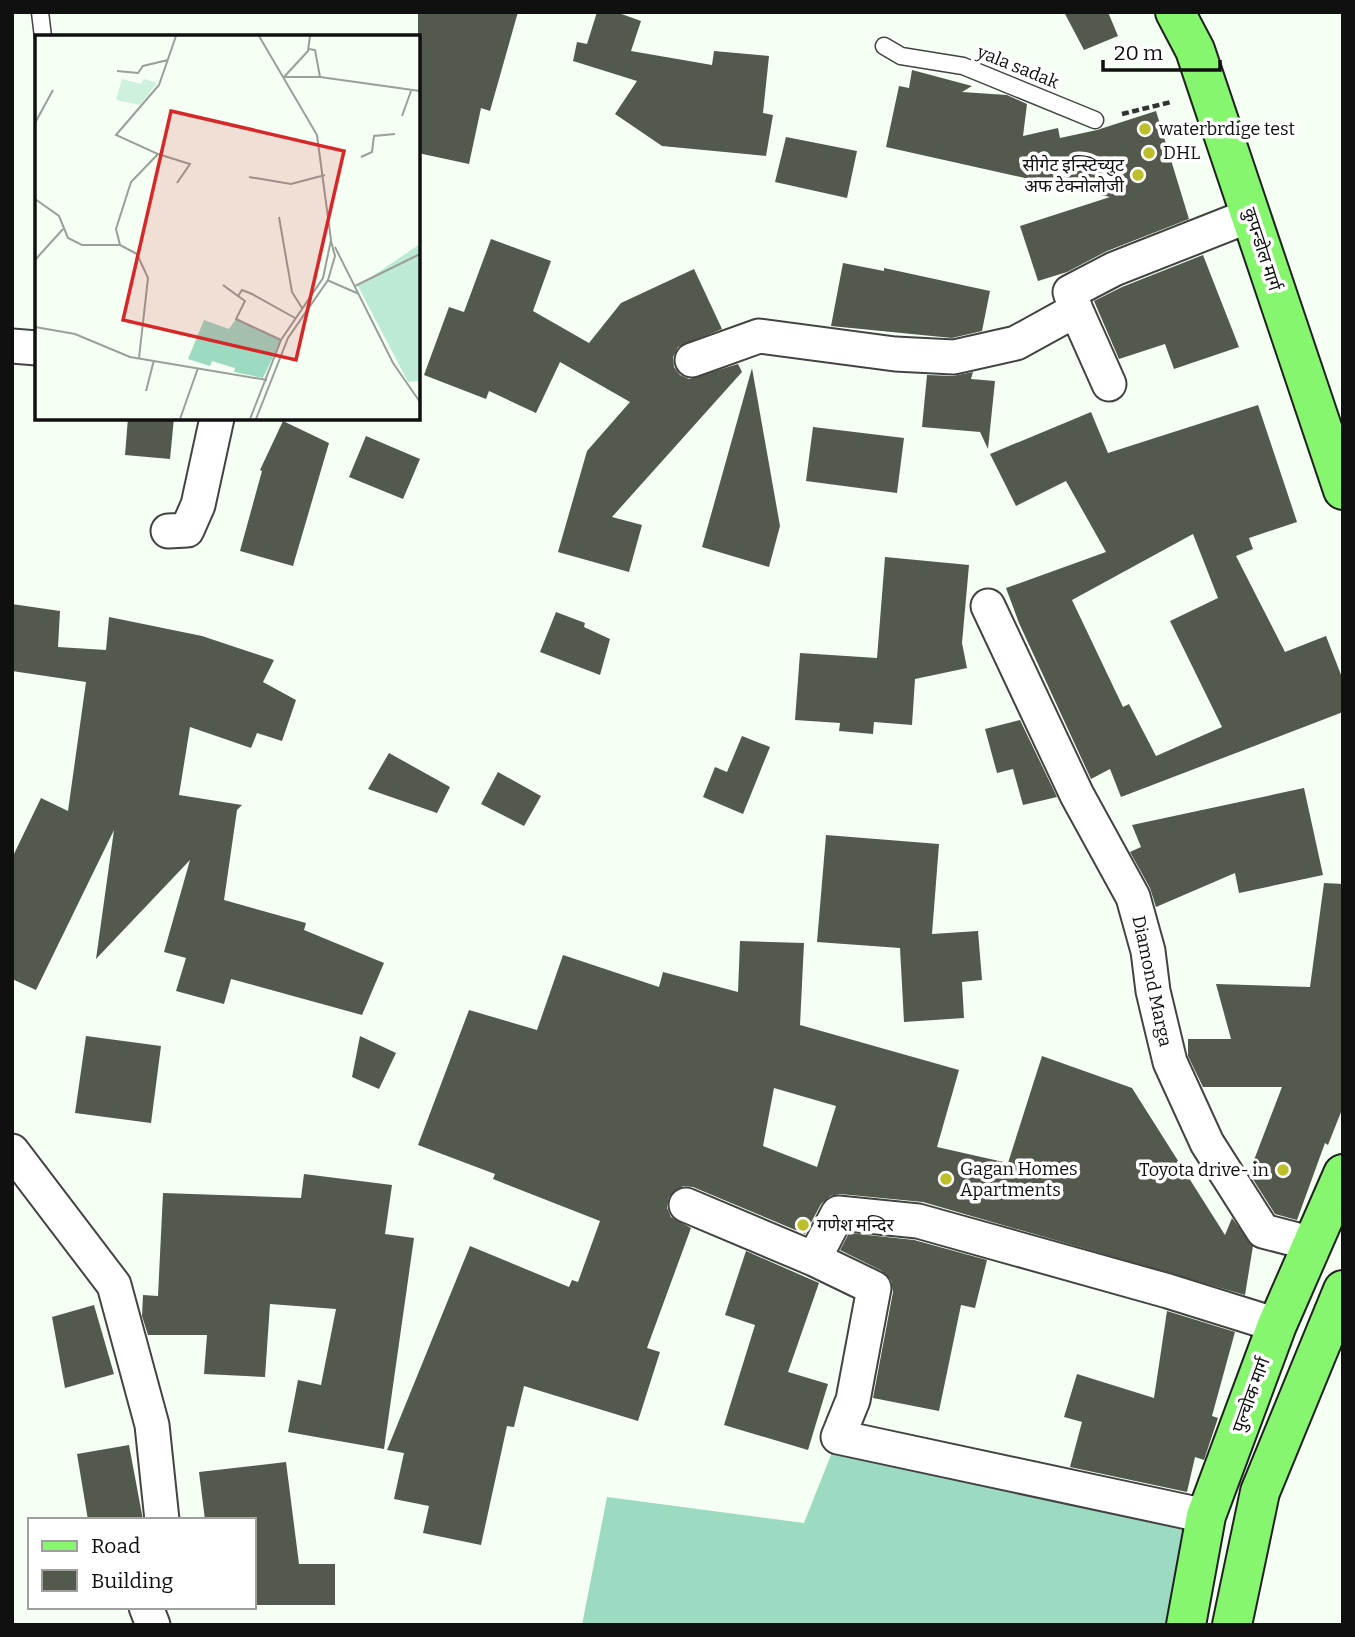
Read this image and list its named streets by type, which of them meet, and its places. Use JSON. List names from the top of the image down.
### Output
{
  "streets": {
    "main road": ["कुपन्डोल मार्ग", "पुल्चोक मार्ग"],
    "street": ["Diamond Marga"],
    "lane": ["yala sadak"]
  },
  "crossings": [
    ["Diamond Marga", "पुल्चोक मार्ग"]
  ],
  "places": [
    "waterbrdige test",
    "DHL",
    "सीगेट इन्स्टिच्युट अफ टेक्नोलोजी",
    "Toyota drive- in",
    "Gagan Homes Apartments",
    "गणेश मन्दिर"
  ],
  "legend": ["Road", "Building"],
  "scale_bar": "20 m"
}
